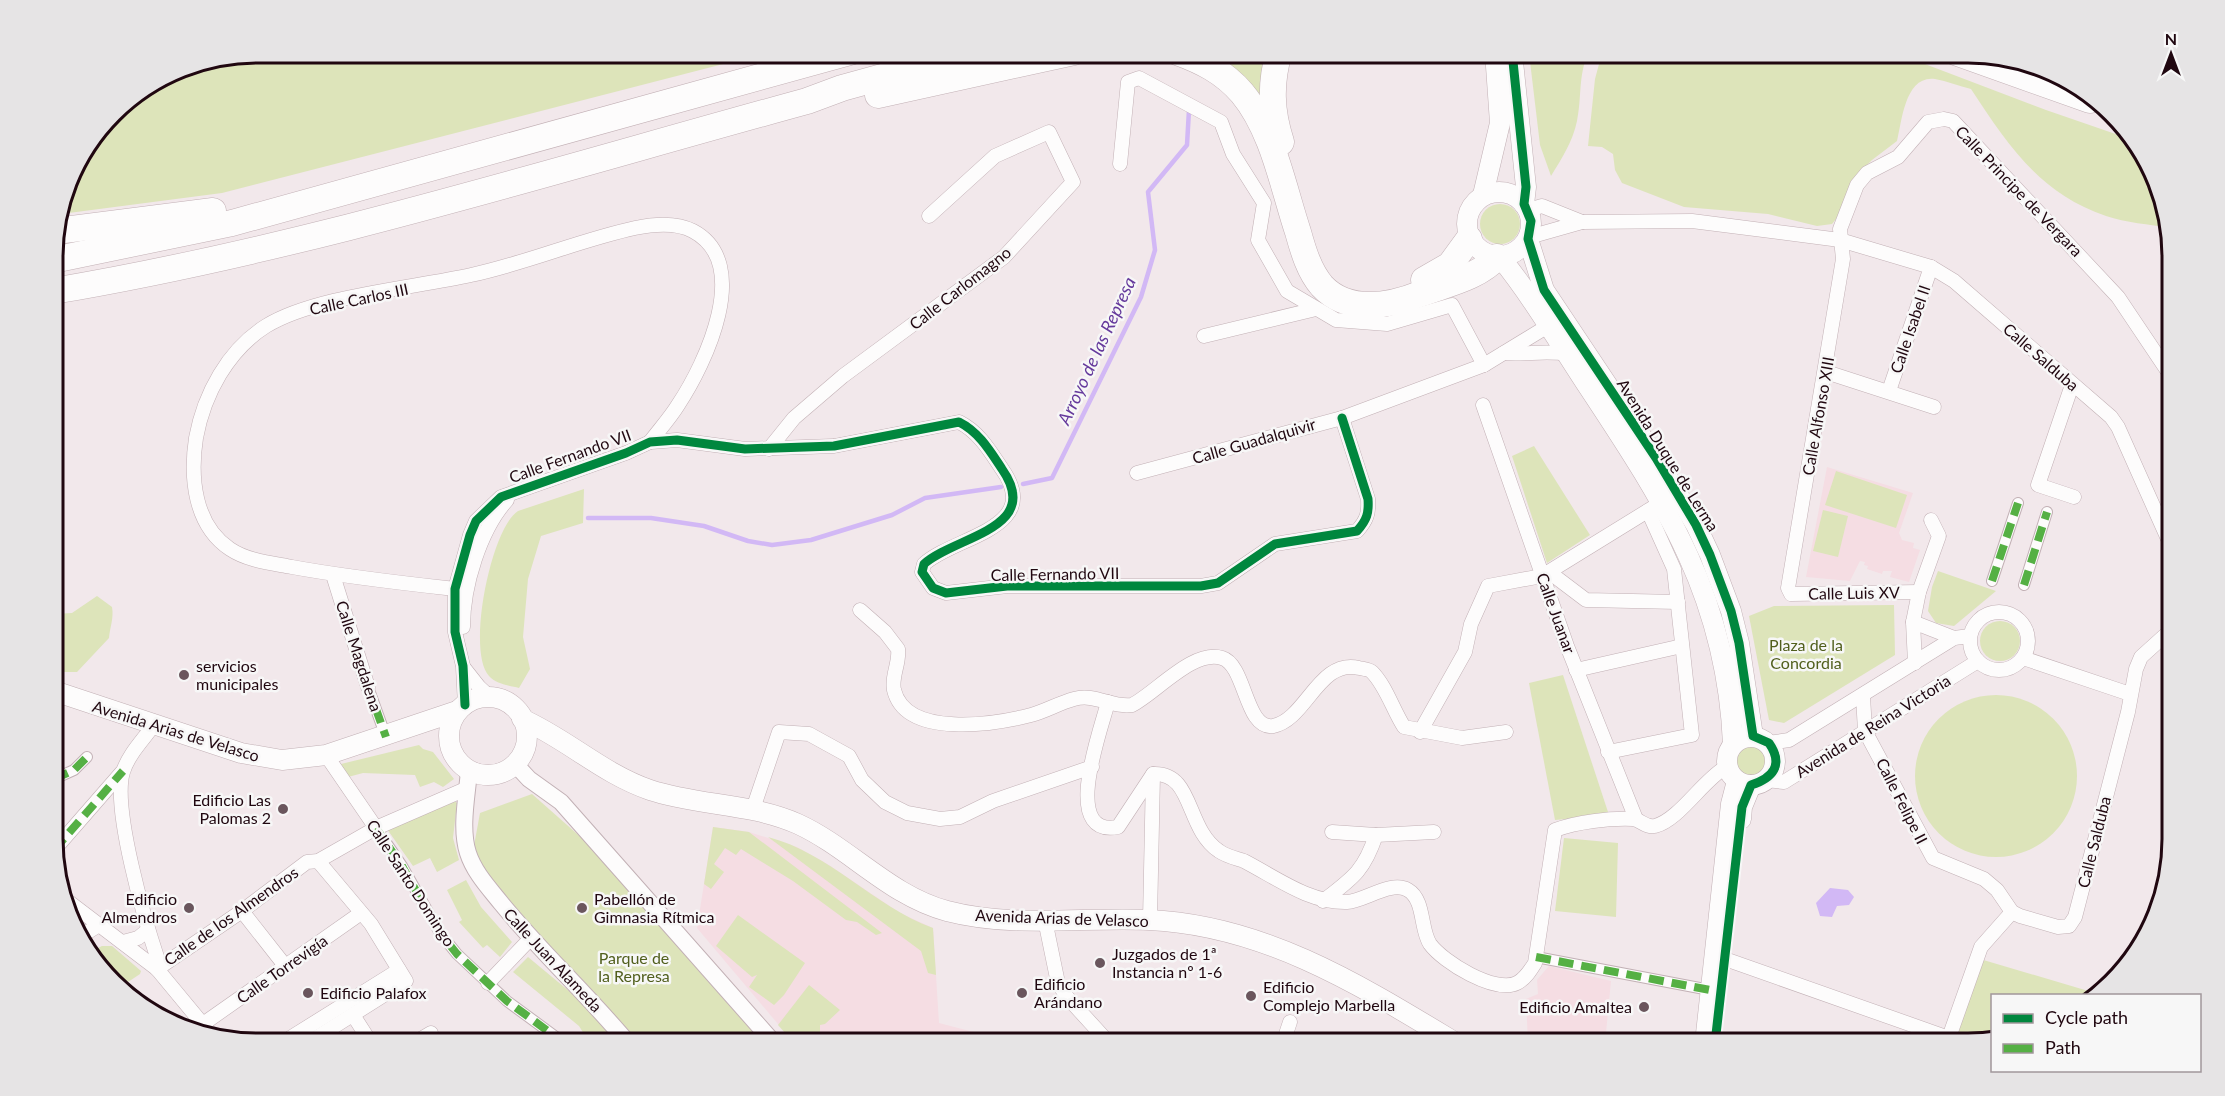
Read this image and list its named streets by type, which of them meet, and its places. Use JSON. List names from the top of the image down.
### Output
{
  "streets": {
    "main road": ["Avenida Duque de Lerma", "Avenida Arias de Velasco"],
    "street": [
      "Calle Principe de Vergara",
      "Calle Carlomagno",
      "Calle Carlos III",
      "Calle Isabel II",
      "Calle Salduba",
      "Calle Alfonso XIII",
      "Calle Guadalquivir",
      "Calle Fernando VII",
      "Calle Luis XV",
      "Calle Juanar",
      "Calle Magdalena",
      "Avenida de Reina Victoria",
      "Calle Felipe II",
      "Calle Santo Domingo",
      "Calle de los Almendros",
      "Calle Juan Alameda",
      "Calle Torrevigía"
    ]
  },
  "crossings": [
    ["Calle Principe de Vergara", "Calle Salduba"],
    ["Calle Principe de Vergara", "Calle Alfonso XIII"],
    ["Calle Carlomagno", "Calle Fernando VII"],
    ["Calle Carlos III", "Calle Fernando VII"],
    ["Calle Carlos III", "Calle Magdalena"],
    ["Calle Isabel II", "Calle Salduba"],
    ["Calle Salduba", "Calle Alfonso XIII"],
    ["Calle Salduba", "Calle Felipe II"],
    ["Calle Alfonso XIII", "Calle Luis XV"],
    ["Calle Guadalquivir", "Avenida Duque de Lerma"],
    ["Calle Guadalquivir", "Calle Fernando VII"],
    ["Avenida Duque de Lerma", "Avenida de Reina Victoria"],
    ["Calle Fernando VII", "Avenida Arias de Velasco"],
    ["Calle Fernando VII", "Calle de los Almendros"],
    ["Calle Fernando VII", "Calle Juan Alameda"],
    ["Calle Magdalena", "Avenida Arias de Velasco"],
    ["Avenida de Reina Victoria", "Calle Felipe II"],
    ["Avenida Arias de Velasco", "Calle Santo Domingo"],
    ["Avenida Arias de Velasco", "Calle de los Almendros"],
    ["Avenida Arias de Velasco", "Calle Juan Alameda"],
    ["Calle Santo Domingo", "Calle de los Almendros"],
    ["Calle de los Almendros", "Calle Juan Alameda"]
  ],
  "water": ["Arroyo de las Represa"],
  "parks": ["Plaza de la Concordia", "Parque de la Represa"],
  "places": [
    "servicios municipales",
    "Edificio Las Palomas 2",
    "Edificio Almendros",
    "Pabellón de Gimnasia Rítmica",
    "Juzgados de 1ª Instancia nº 1-6",
    "Edificio Palafox",
    "Edificio Arándano",
    "Edificio Complejo Marbella",
    "Edificio Amaltea"
  ],
  "legend": ["Cycle path", "Path"],
  "north": "top"
}
